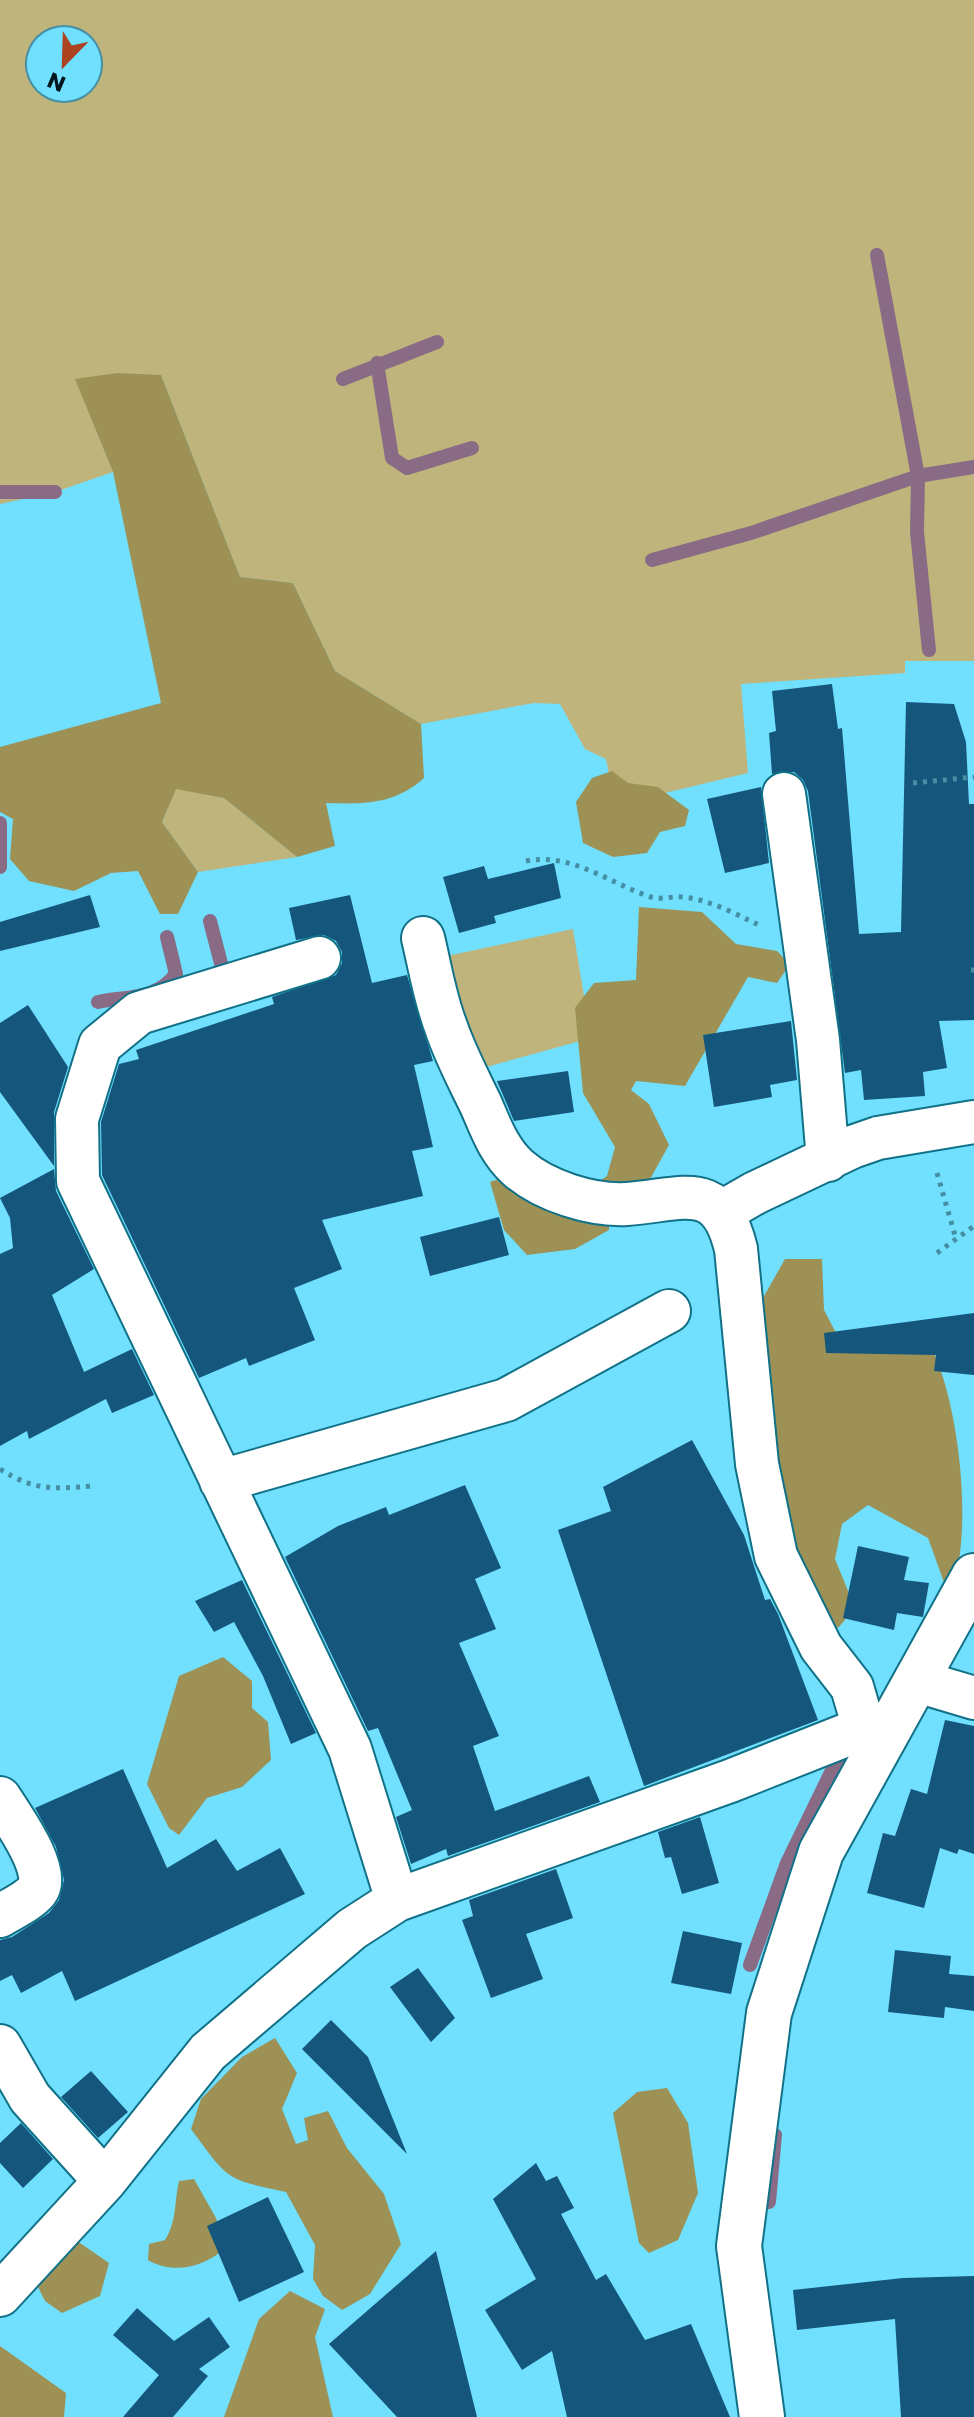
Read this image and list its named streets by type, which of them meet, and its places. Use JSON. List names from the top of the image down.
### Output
{
  "north": "bottom left"
}
